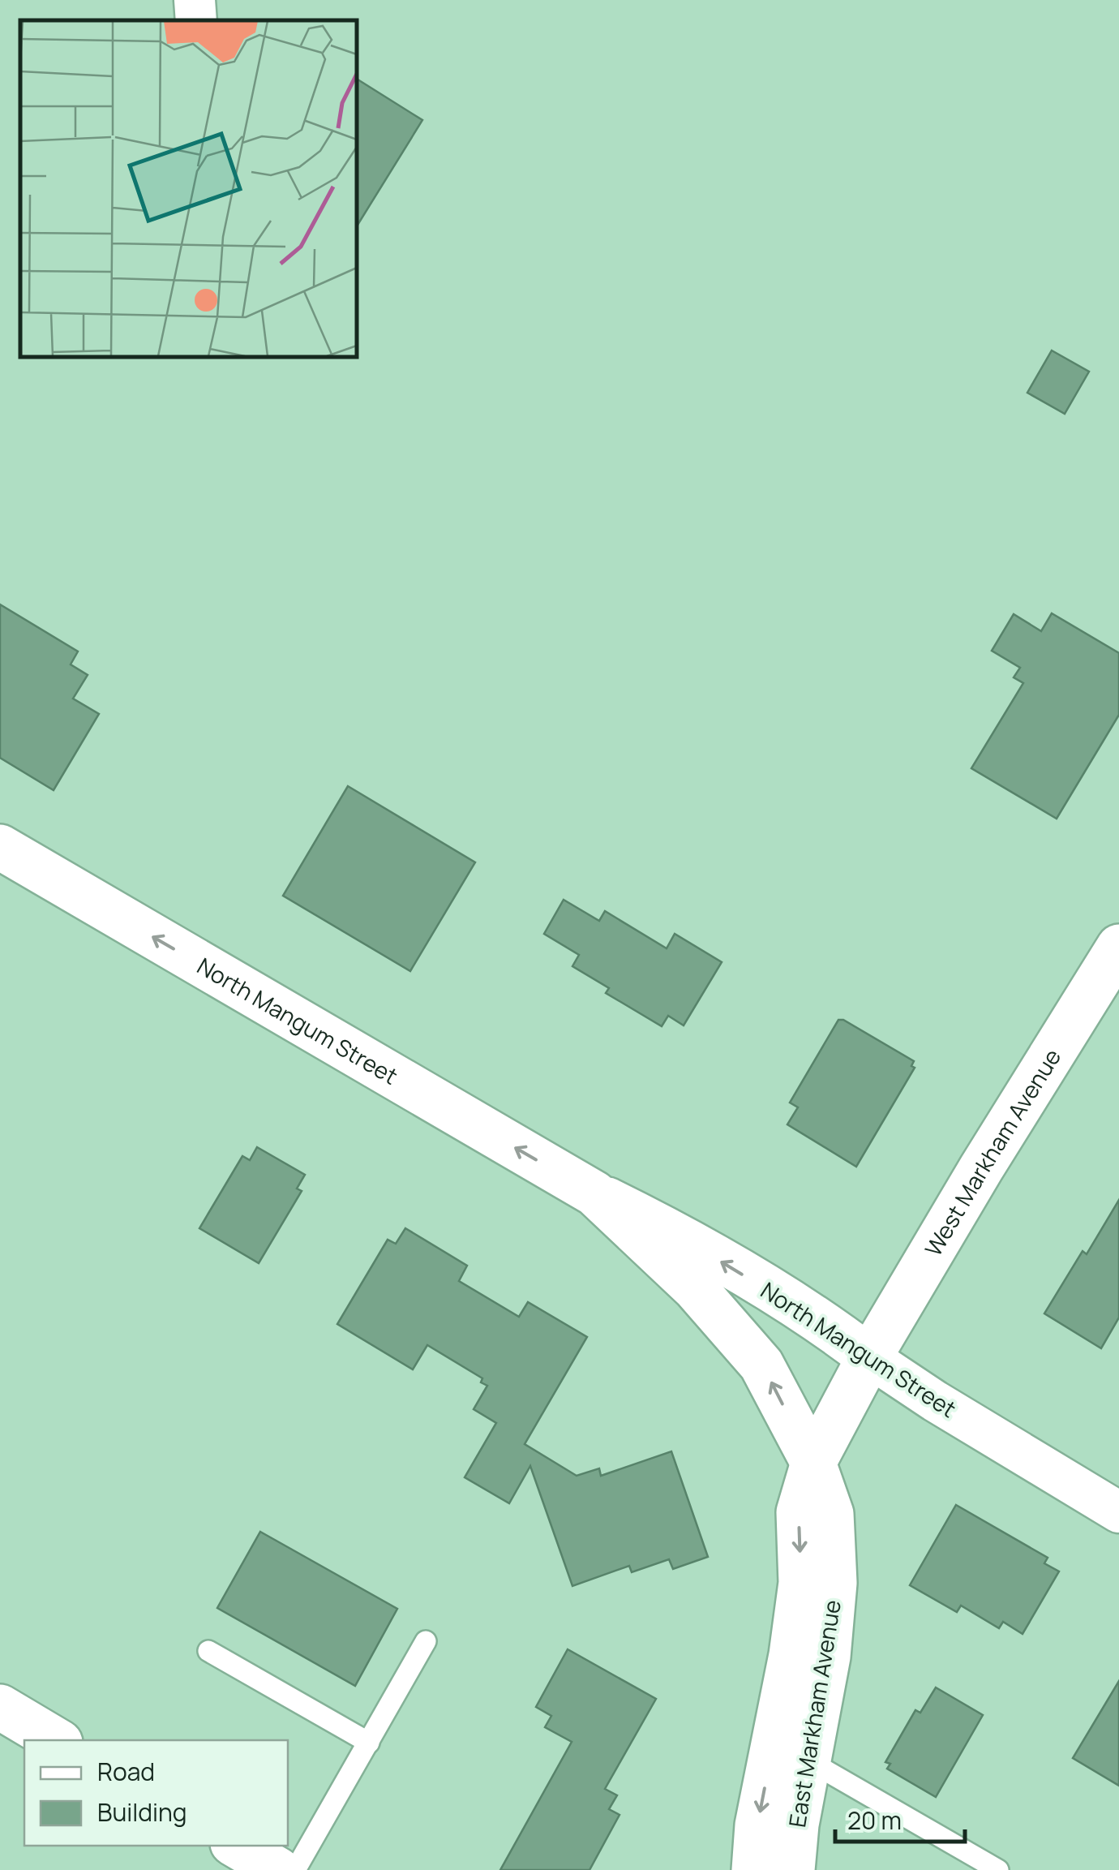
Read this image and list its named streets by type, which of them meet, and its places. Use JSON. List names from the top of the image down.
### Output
{
  "streets": {
    "main road": ["North Mangum Street", "West Markham Avenue", "East Markham Avenue"]
  },
  "crossings": [
    ["North Mangum Street", "West Markham Avenue"],
    ["North Mangum Street", "East Markham Avenue"],
    ["West Markham Avenue", "East Markham Avenue"]
  ],
  "one_way": ["North Mangum Street"],
  "legend": ["Road", "Building"],
  "scale_bar": "20 m"
}
